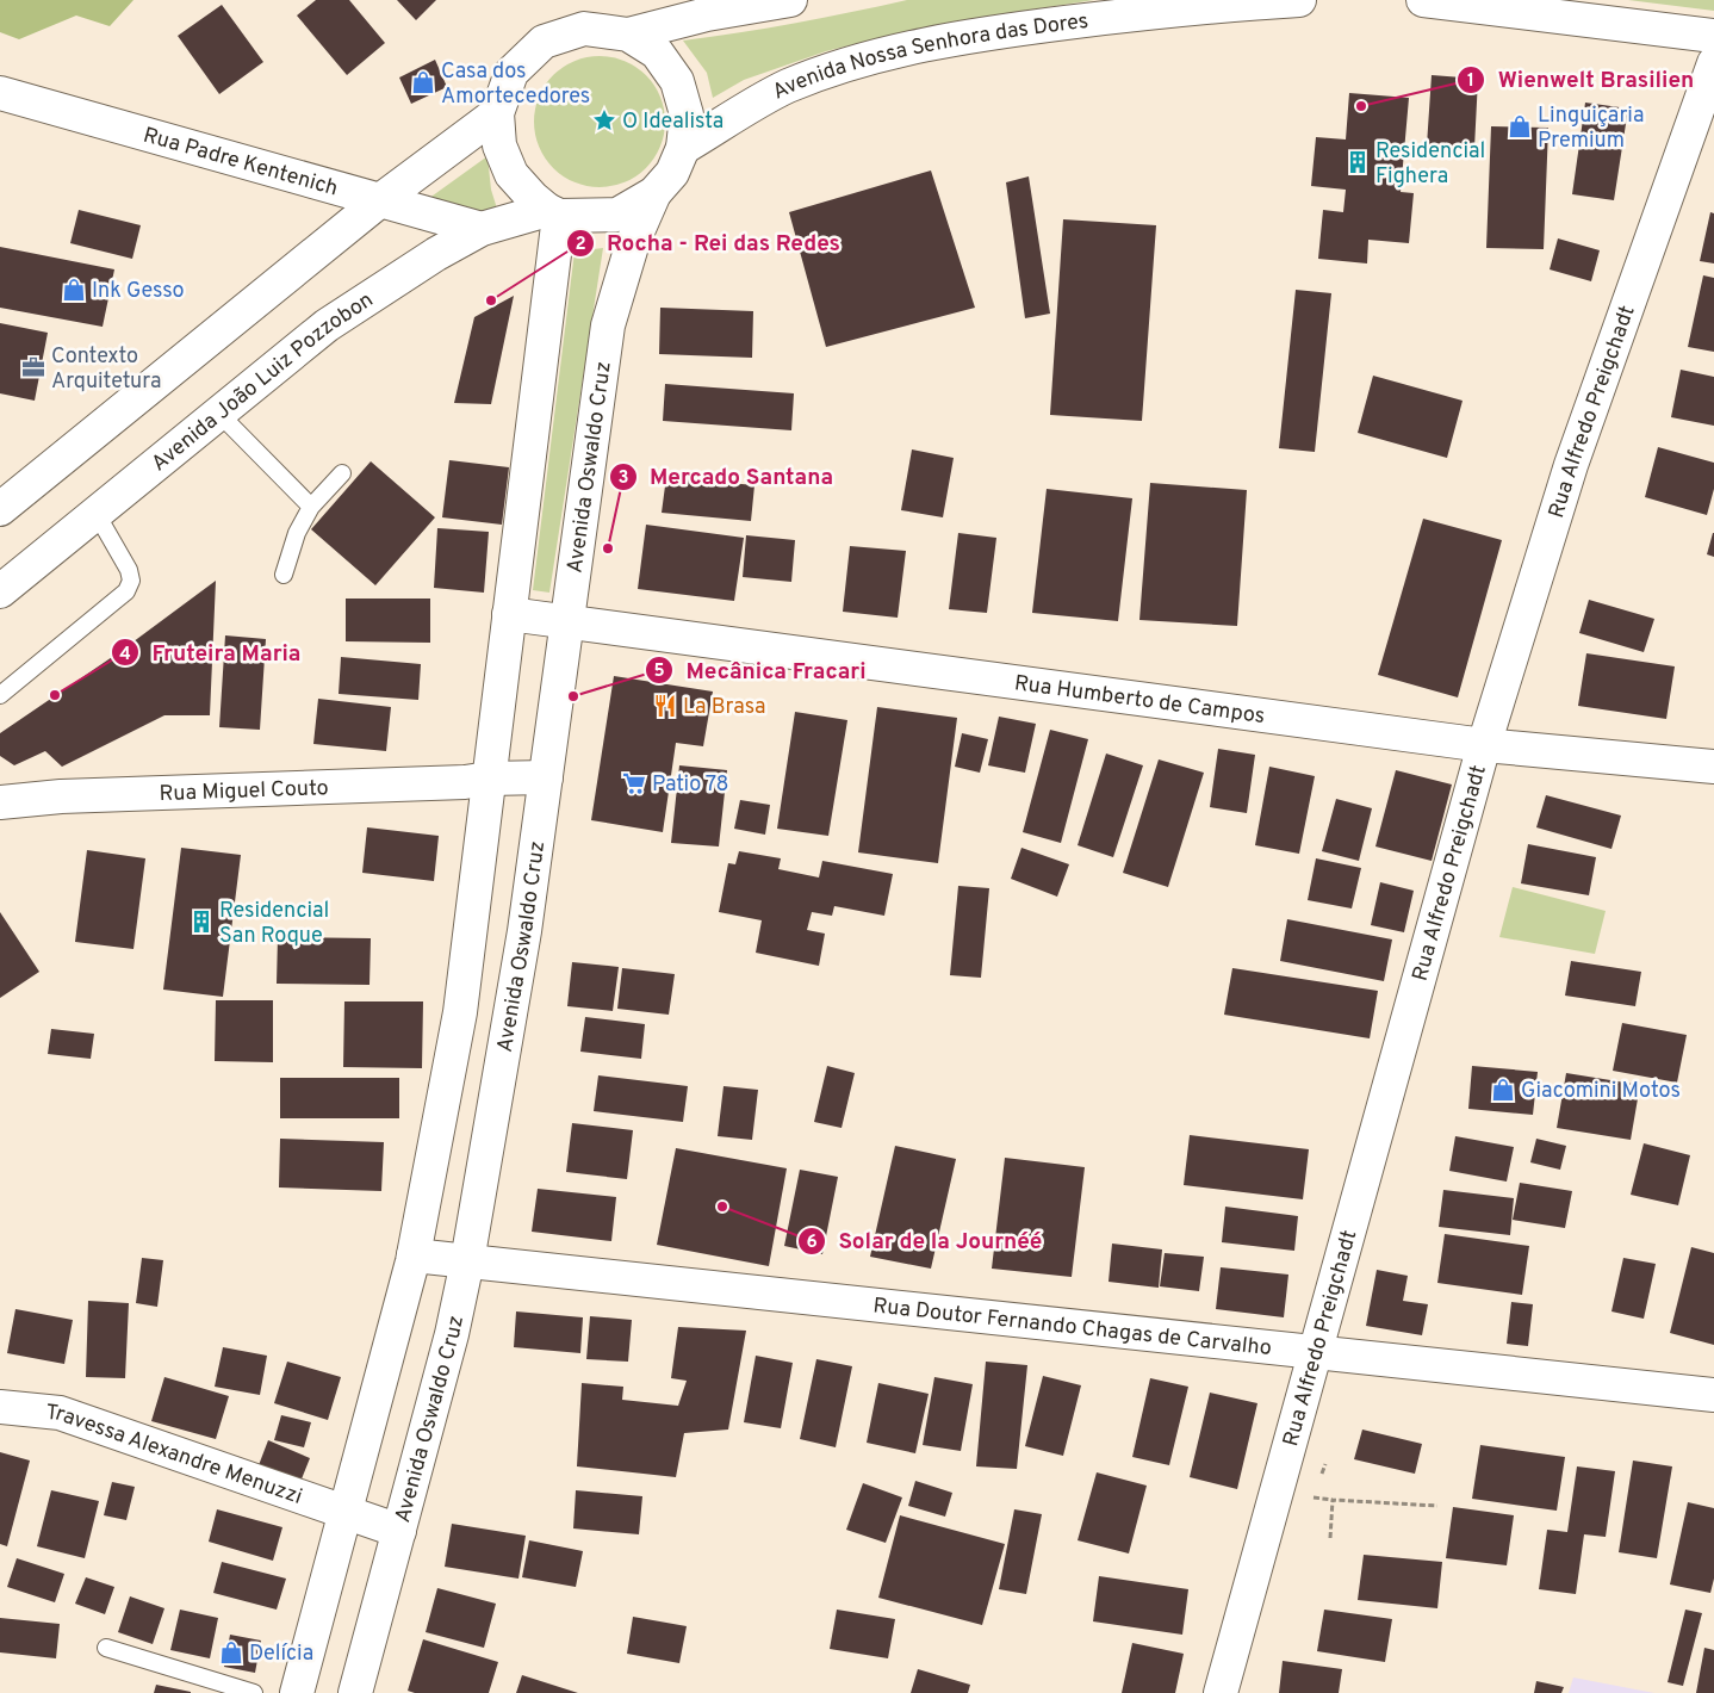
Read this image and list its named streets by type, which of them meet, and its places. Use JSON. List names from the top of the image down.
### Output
{
  "streets": {
    "street": [
      "Avenida Nossa Senhora das Dores",
      "Rua Padre Kentenich",
      "Avenida João Luiz Pozzobon",
      "Rua Alfredo Preigchadt",
      "Avenida Oswaldo Cruz",
      "Rua Humberto de Campos",
      "Rua Miguel Couto",
      "Rua Doutor Fernando Chagas de Carvalho",
      "Travessa Alexandre Menuzzi"
    ]
  },
  "crossings": [
    ["Avenida Nossa Senhora das Dores", "Avenida João Luiz Pozzobon"],
    ["Avenida Nossa Senhora das Dores", "Avenida Oswaldo Cruz"],
    ["Rua Padre Kentenich", "Avenida João Luiz Pozzobon"],
    ["Avenida João Luiz Pozzobon", "Avenida Oswaldo Cruz"],
    ["Rua Alfredo Preigchadt", "Rua Humberto de Campos"],
    ["Rua Alfredo Preigchadt", "Rua Doutor Fernando Chagas de Carvalho"],
    ["Avenida Oswaldo Cruz", "Rua Humberto de Campos"],
    ["Avenida Oswaldo Cruz", "Rua Miguel Couto"],
    ["Avenida Oswaldo Cruz", "Rua Doutor Fernando Chagas de Carvalho"],
    ["Avenida Oswaldo Cruz", "Travessa Alexandre Menuzzi"]
  ],
  "places": {
    "shop": [
      "Casa dos Amortecedores",
      "Linguiçaria Premium",
      "Ink Gesso",
      "Giacomini Motos",
      "Delícia"
    ],
    "other": [
      "Wienwelt Brasilien",
      "Rocha - Rei das Redes",
      "Mercado Santana",
      "Fruteira Maria",
      "Mecânica Fracari",
      "Solar de la Journéé"
    ],
    "place": ["O Idealista"],
    "building": ["Residencial Fighera", "Residencial San Roque"],
    "office": ["Contexto Arquitetura"],
    "restaurant": ["La Brasa"],
    "supermarket": ["Patio 78"]
  }
}
